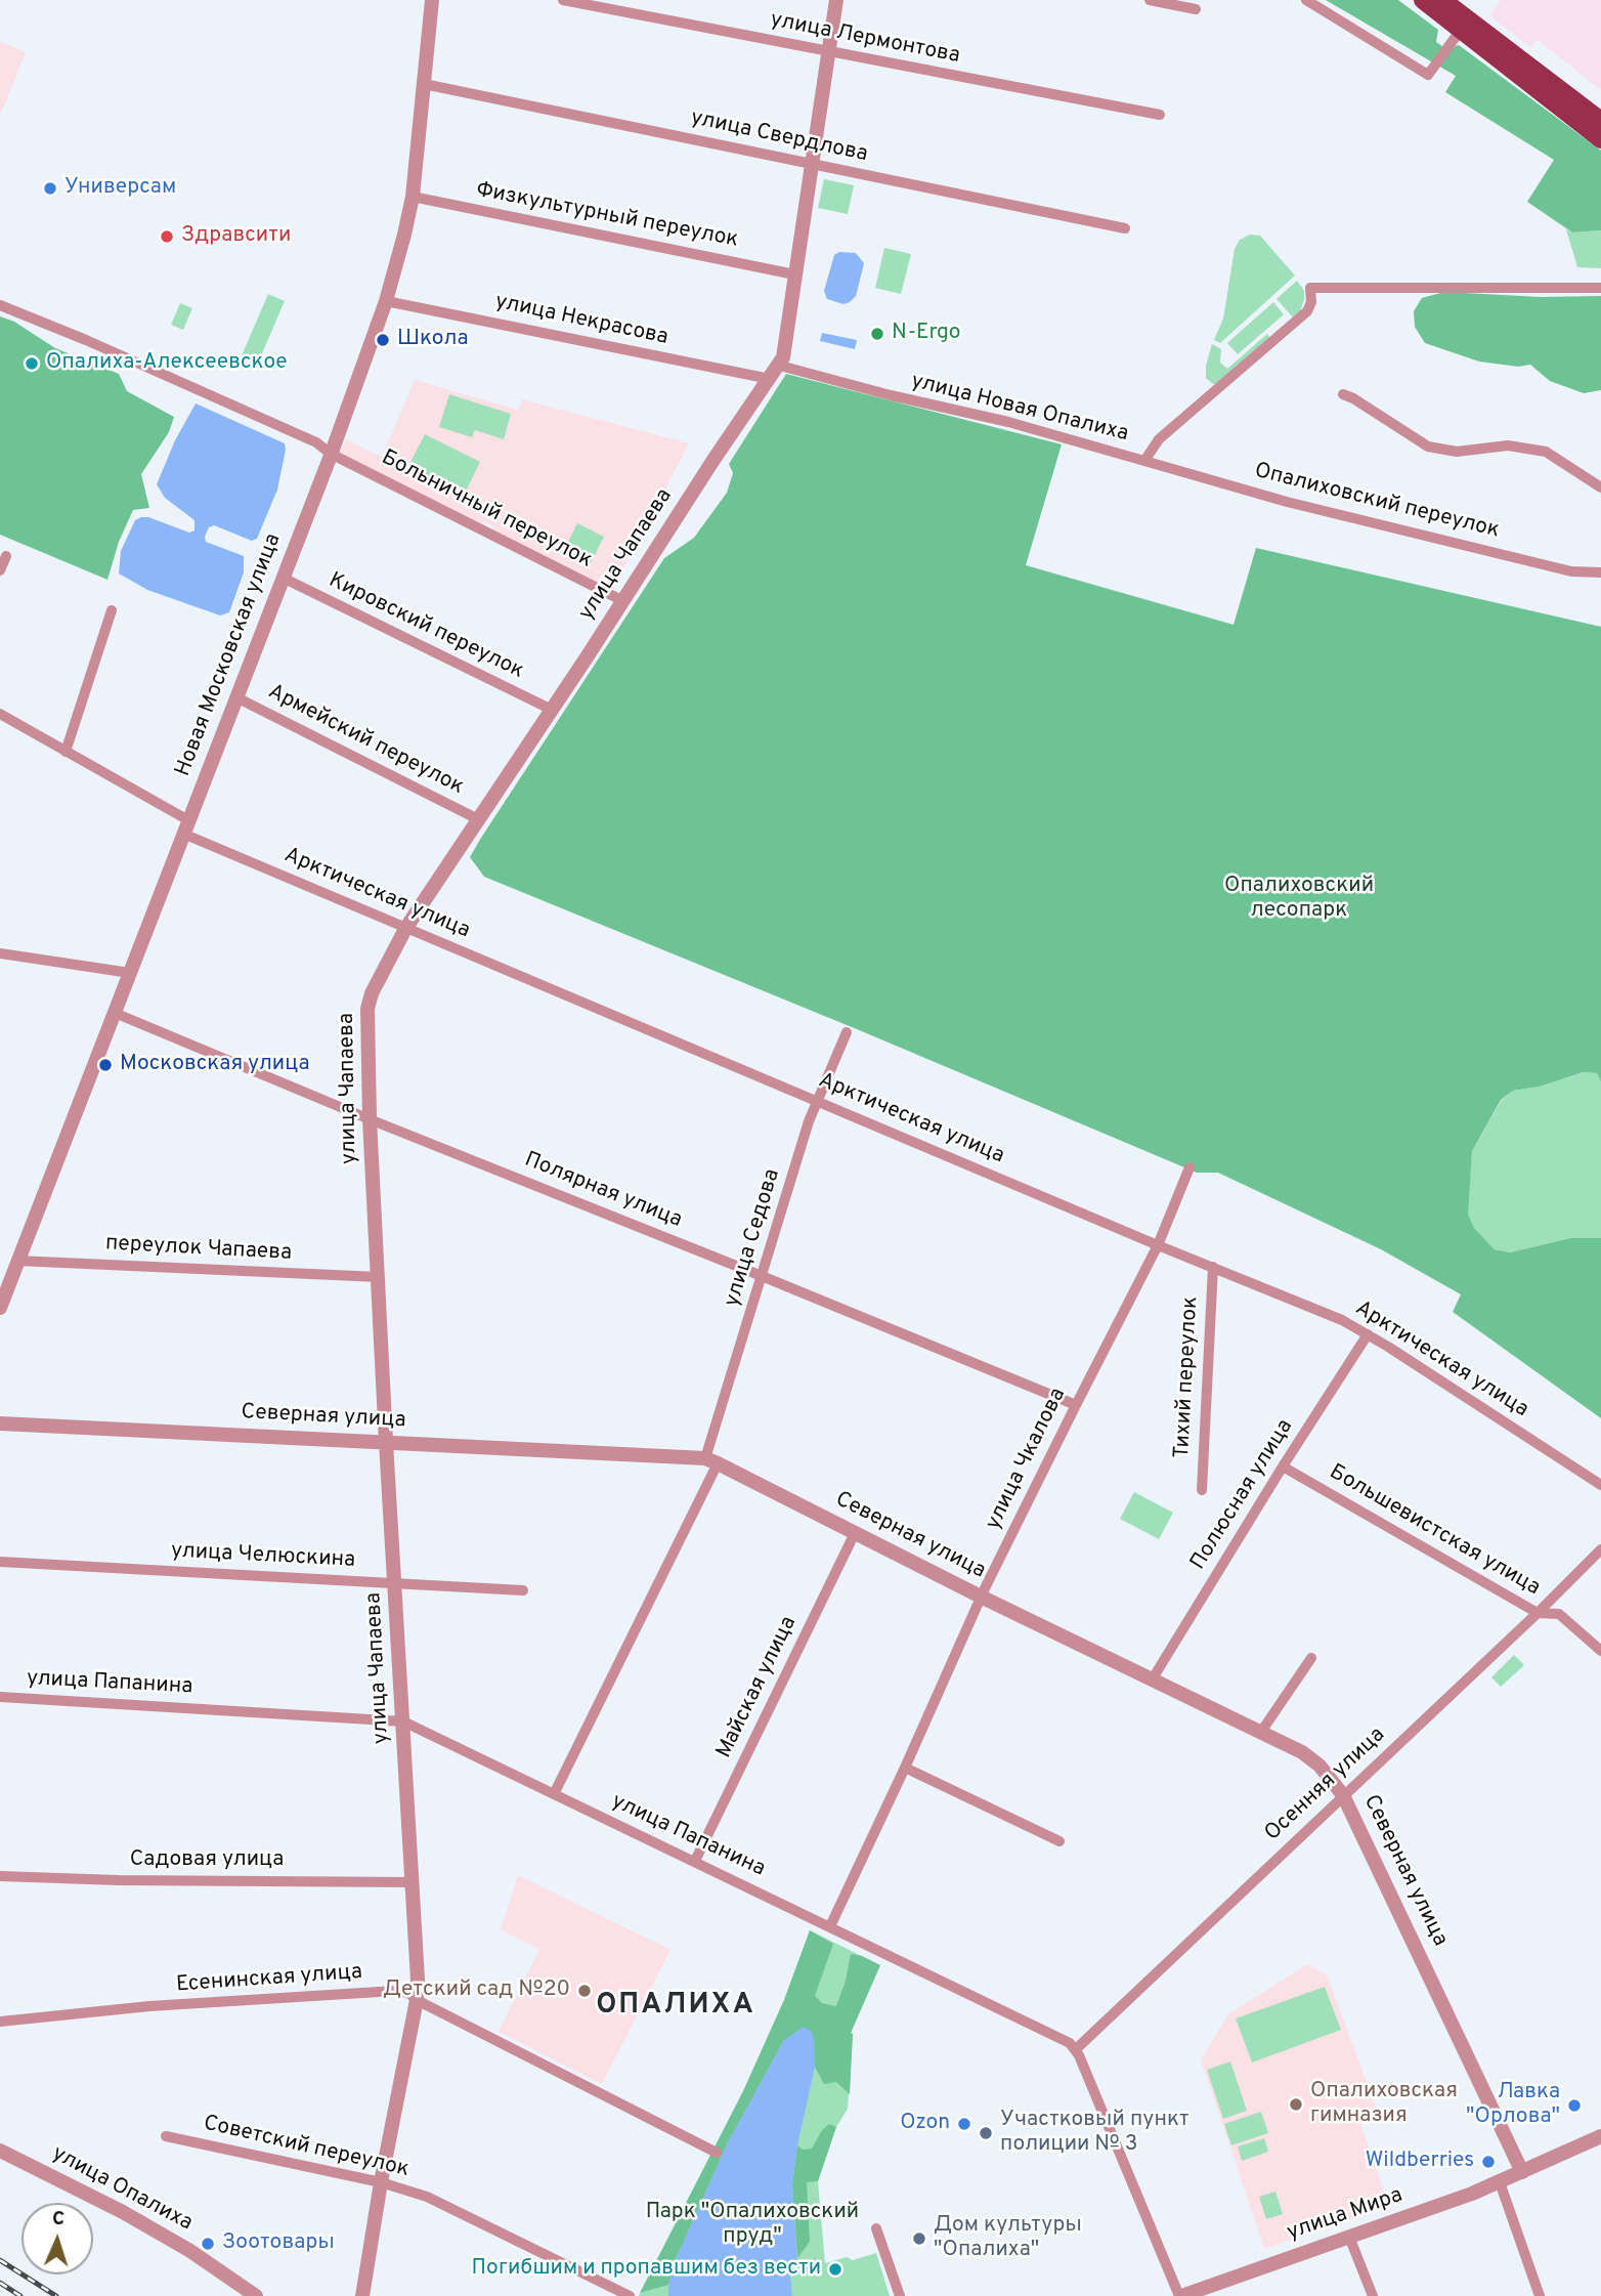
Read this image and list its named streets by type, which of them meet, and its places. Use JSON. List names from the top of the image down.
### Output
{
  "streets": {
    "street": [
      "улица Лермонтова",
      "улица Свердлова",
      "Физкультурный переулок",
      "улица Некрасова",
      "улица Новая Опалиха",
      "Опалиховский переулок",
      "Больничный переулок",
      "улица Чапаева",
      "Кировский переулок",
      "Новая Московская улица",
      "Армейский переулок",
      "Арктическая улица",
      "Полярная улица",
      "улица Седова",
      "переулок Чапаева",
      "Тихий переулок",
      "Северная улица",
      "улица Чкалова",
      "Полюсная улица",
      "Большевистская улица",
      "улица Челюскина",
      "улица Папанина",
      "Майская улица",
      "Осенняя улица",
      "Садовая улица",
      "Есенинская улица",
      "Советский переулок",
      "улица Опалиха",
      "улица Мира"
    ]
  },
  "crossings": [
    ["улица Лермонтова", "улица Чапаева"],
    ["улица Свердлова", "улица Чапаева"],
    ["улица Свердлова", "Новая Московская улица"],
    ["Физкультурный переулок", "улица Чапаева"],
    ["Физкультурный переулок", "Новая Московская улица"],
    ["улица Некрасова", "улица Чапаева"],
    ["улица Некрасова", "Новая Московская улица"],
    ["улица Новая Опалиха", "Опалиховский переулок"],
    ["улица Новая Опалиха", "улица Чапаева"],
    ["Больничный переулок", "улица Чапаева"],
    ["Больничный переулок", "Новая Московская улица"],
    ["улица Чапаева", "Кировский переулок"],
    ["улица Чапаева", "Армейский переулок"],
    ["улица Чапаева", "Арктическая улица"],
    ["улица Чапаева", "Полярная улица"],
    ["улица Чапаева", "переулок Чапаева"],
    ["улица Чапаева", "Северная улица"],
    ["улица Чапаева", "улица Челюскина"],
    ["улица Чапаева", "улица Папанина"],
    ["улица Чапаева", "Садовая улица"],
    ["улица Чапаева", "Есенинская улица"],
    ["улица Чапаева", "Советский переулок"],
    ["Кировский переулок", "Новая Московская улица"],
    ["Новая Московская улица", "Армейский переулок"],
    ["Новая Московская улица", "Арктическая улица"],
    ["Новая Московская улица", "Полярная улица"],
    ["Новая Московская улица", "переулок Чапаева"],
    ["Арктическая улица", "улица Седова"],
    ["Арктическая улица", "Тихий переулок"],
    ["Арктическая улица", "улица Чкалова"],
    ["Арктическая улица", "Полюсная улица"],
    ["Полярная улица", "улица Седова"],
    ["Полярная улица", "улица Чкалова"],
    ["улица Седова", "Северная улица"],
    ["улица Седова", "улица Папанина"],
    ["Северная улица", "улица Чкалова"],
    ["Северная улица", "Полюсная улица"],
    ["Северная улица", "Майская улица"],
    ["Северная улица", "Осенняя улица"],
    ["Северная улица", "улица Мира"],
    ["улица Чкалова", "улица Папанина"],
    ["Полюсная улица", "Большевистская улица"],
    ["Большевистская улица", "Осенняя улица"],
    ["улица Папанина", "Майская улица"],
    ["улица Папанина", "Осенняя улица"]
  ],
  "districts": ["ОПАЛИХА"],
  "parks": ["Опалиховский лесопарк", "Парк \"Опалиховский пруд\""],
  "places": [
    "Универсам",
    "Здравсити",
    "N-Ergo",
    "Школа",
    "Опалиха-Алексеевское",
    "Московская улица",
    "Детский сад №20",
    "Опалиховская гимназия",
    "Лавка \"Орлова\"",
    "Ozon",
    "Участковый пункт полиции № 3",
    "Wildberries",
    "Дом культуры \"Опалиха\"",
    "Зоотовары",
    "Погибшим и пропавшим без вести"
  ],
  "north": "top"
}
